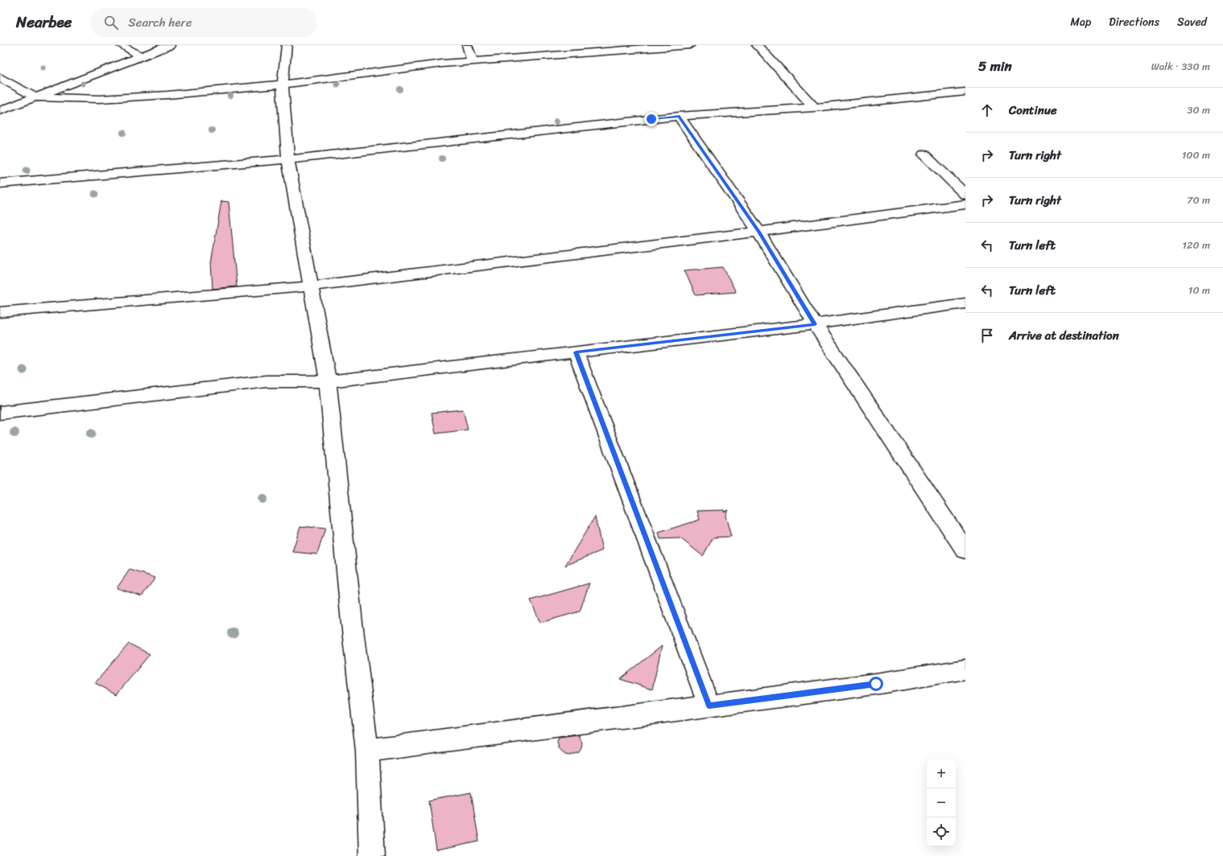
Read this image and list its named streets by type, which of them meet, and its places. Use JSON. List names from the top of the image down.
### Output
{
  "page": {
    "header": "Nearbee",
    "search": "Search here",
    "nav": ["Map", "Directions", "Saved"],
    "heading": ["5 min", "Walk · 330 m"],
    "list": [
      ["Continue", "30 m"],
      ["Turn right", "100 m"],
      ["Turn right", "70 m"],
      ["Turn left", "120 m"],
      ["Turn left", "10 m"],
      "Arrive at destination"
    ],
    "map_buttons": ["+", "−"]
  }
}
